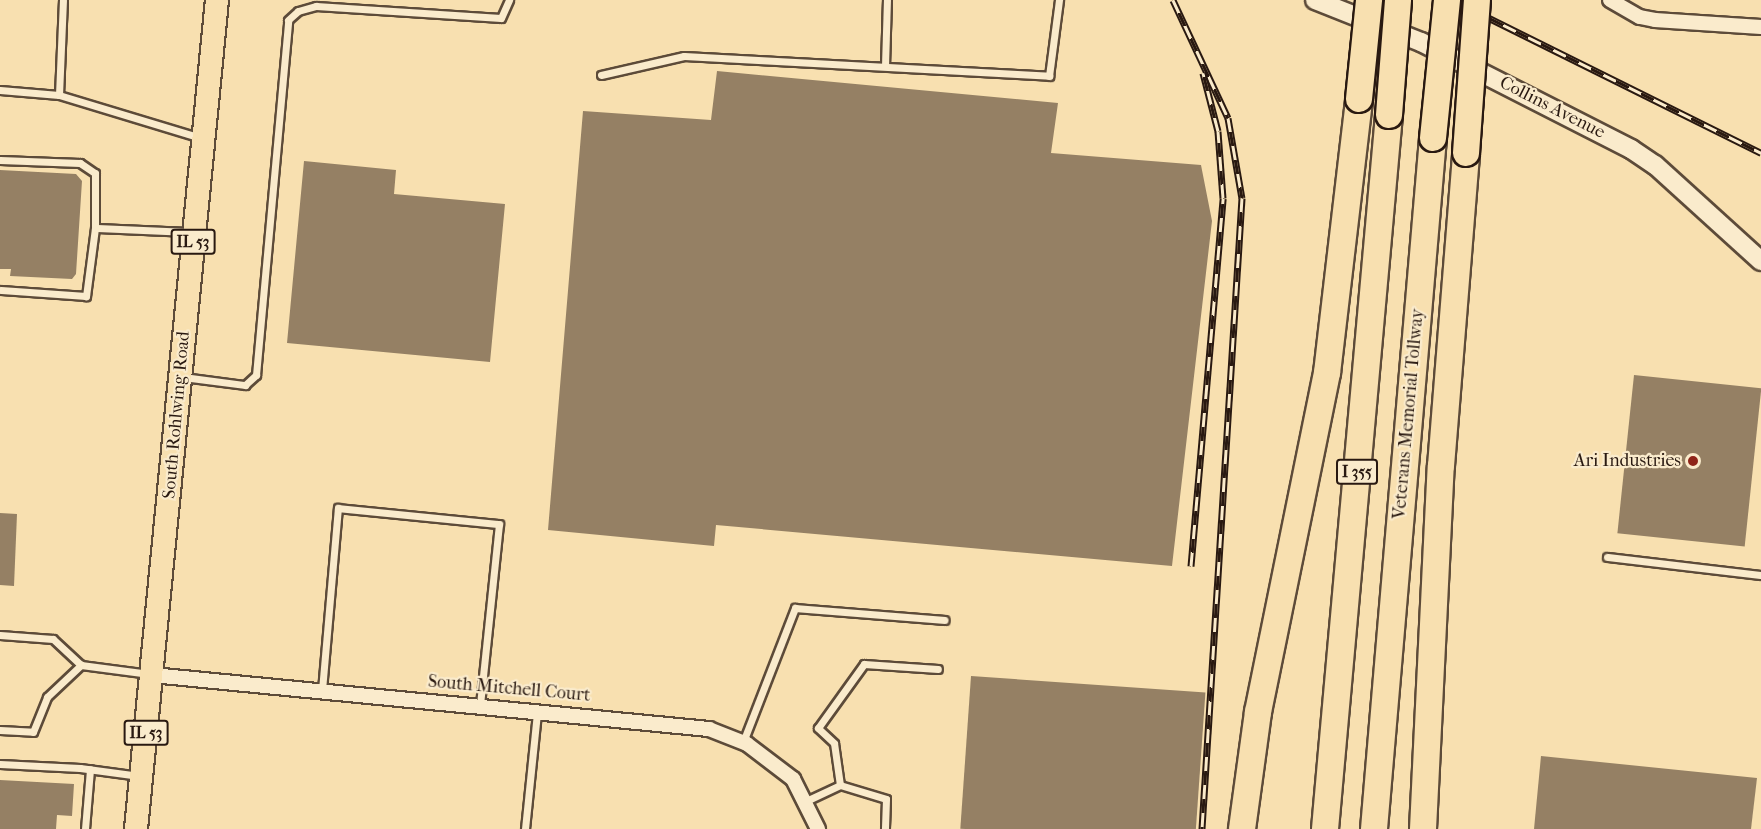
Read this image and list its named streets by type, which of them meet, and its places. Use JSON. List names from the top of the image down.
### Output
{
  "streets": {
    "highway": ["Veterans Memorial Tollway", "I 355"],
    "main road": ["IL 53", "South Rohlwing Road"],
    "street": ["Collins Avenue", "South Mitchell Court"]
  },
  "crossings": [
    ["South Rohlwing Road", "South Mitchell Court"]
  ],
  "places": ["Ari Industries"]
}
